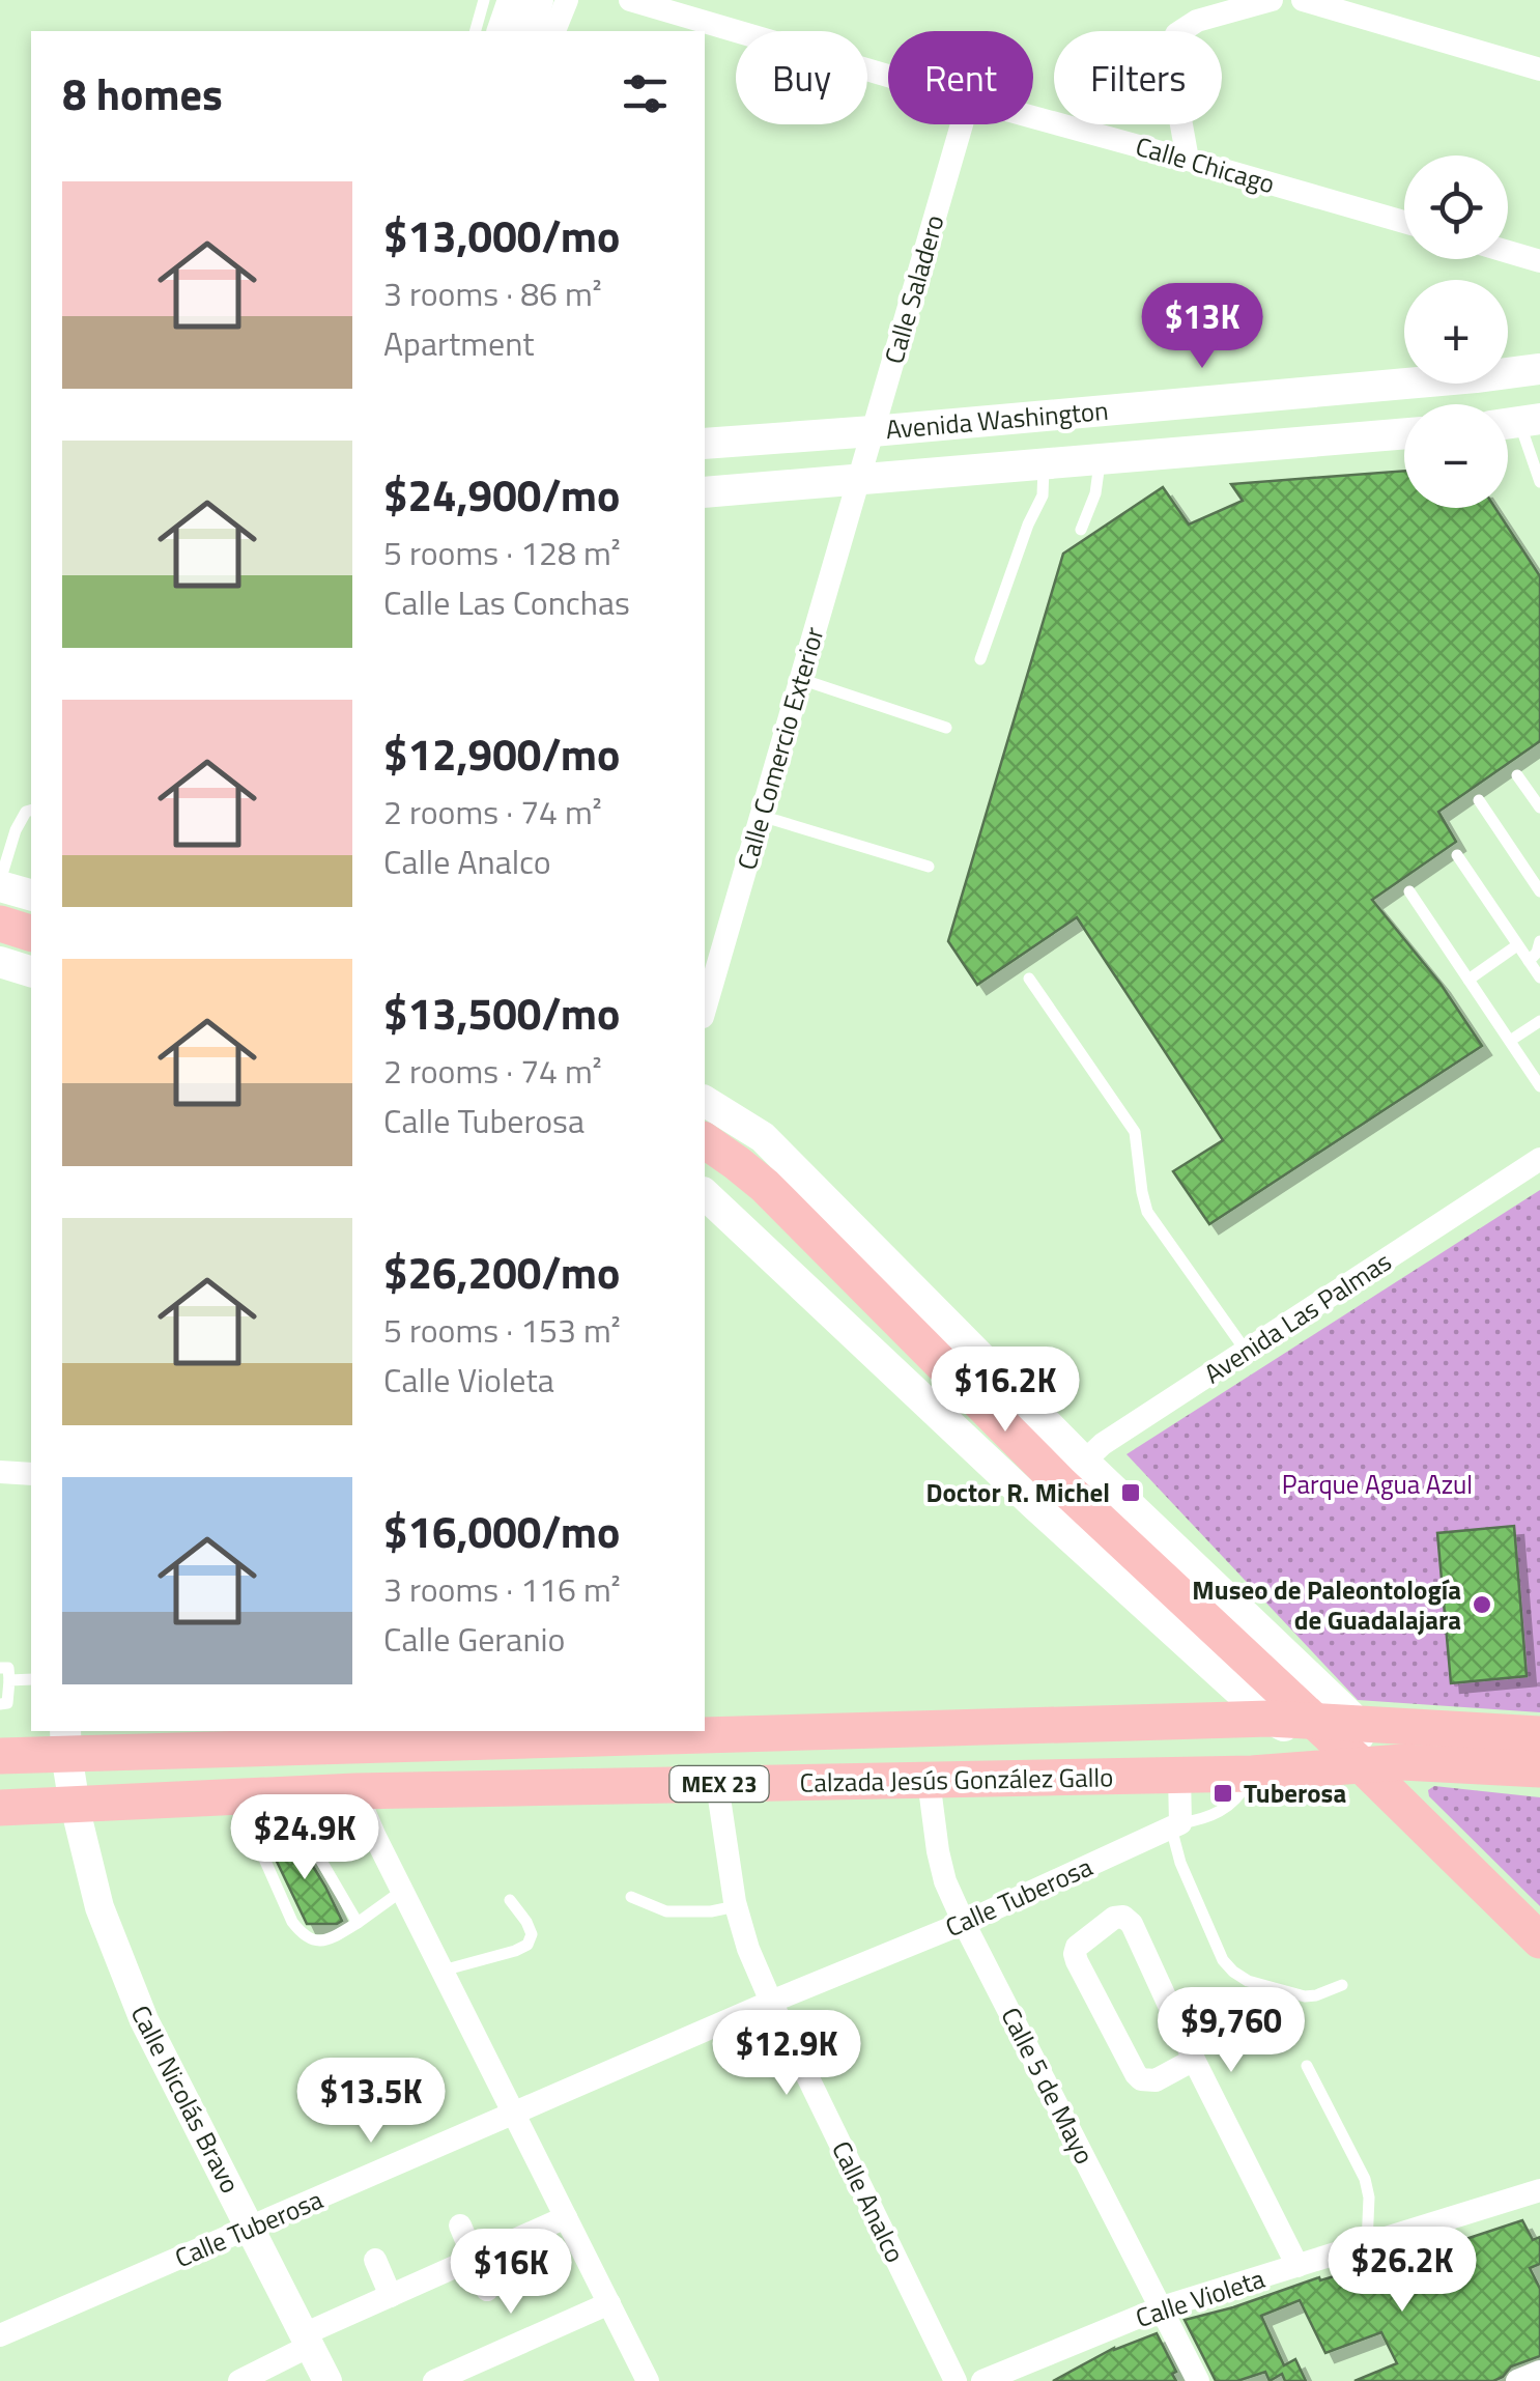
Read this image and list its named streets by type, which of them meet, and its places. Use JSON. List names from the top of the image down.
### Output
{
  "streets": {
    "main road": ["Avenida Washington", "Calzada Jesús González Gallo", "MEX 23"],
    "street": [
      "Calle Chicago",
      "Calle Saladero",
      "Calle Comercio Exterior",
      "Avenida Las Palmas",
      "Calle Tuberosa",
      "Calle 5 de Mayo",
      "Calle Nicolás Bravo",
      "Calle Analco",
      "Calle Violeta"
    ]
  },
  "crossings": [
    ["Calle Saladero", "Avenida Washington"],
    ["Calle Saladero", "Calle Comercio Exterior"],
    ["Avenida Washington", "Calle Comercio Exterior"],
    ["Calzada Jesús González Gallo", "MEX 23"],
    ["Calzada Jesús González Gallo", "Calle Tuberosa"],
    ["Calzada Jesús González Gallo", "Calle 5 de Mayo"],
    ["Calzada Jesús González Gallo", "Calle Nicolás Bravo"],
    ["Calzada Jesús González Gallo", "Calle Analco"],
    ["Calle Tuberosa", "Calle 5 de Mayo"],
    ["Calle Tuberosa", "Calle Nicolás Bravo"],
    ["Calle Tuberosa", "Calle Analco"],
    ["Calle 5 de Mayo", "Calle Violeta"]
  ],
  "parks": ["Parque Agua Azul"],
  "places": {
    "transit": ["Doctor R. Michel", "Tuberosa"],
    "other": ["Museo de Paleontología de Guadalajara"]
  },
  "page": {
    "chip": ["Buy", "Rent", "Filters"],
    "heading": "8 homes",
    "map_buttons": ["+", "−"],
    "list": [
      {
        "name": "$13,000/mo",
        "note": "3 rooms · 86 m² · Apartment"
      },
      {
        "name": "$24,900/mo",
        "note": "5 rooms · 128 m² · Calle Las Conchas"
      },
      {
        "name": "$12,900/mo",
        "note": "2 rooms · 74 m² · Calle Analco"
      },
      {
        "name": "$13,500/mo",
        "note": "2 rooms · 74 m² · Calle Tuberosa"
      },
      {
        "name": "$26,200/mo",
        "note": "5 rooms · 153 m² · Calle Violeta"
      },
      {
        "name": "$16,000/mo",
        "note": "3 rooms · 116 m² · Calle Geranio"
      }
    ],
    "price": [
      "$13K",
      "$16.2K",
      "$24.9K",
      "$9,760",
      "$12.9K",
      "$13.5K",
      "$26.2K",
      "$16K"
    ]
  }
}
